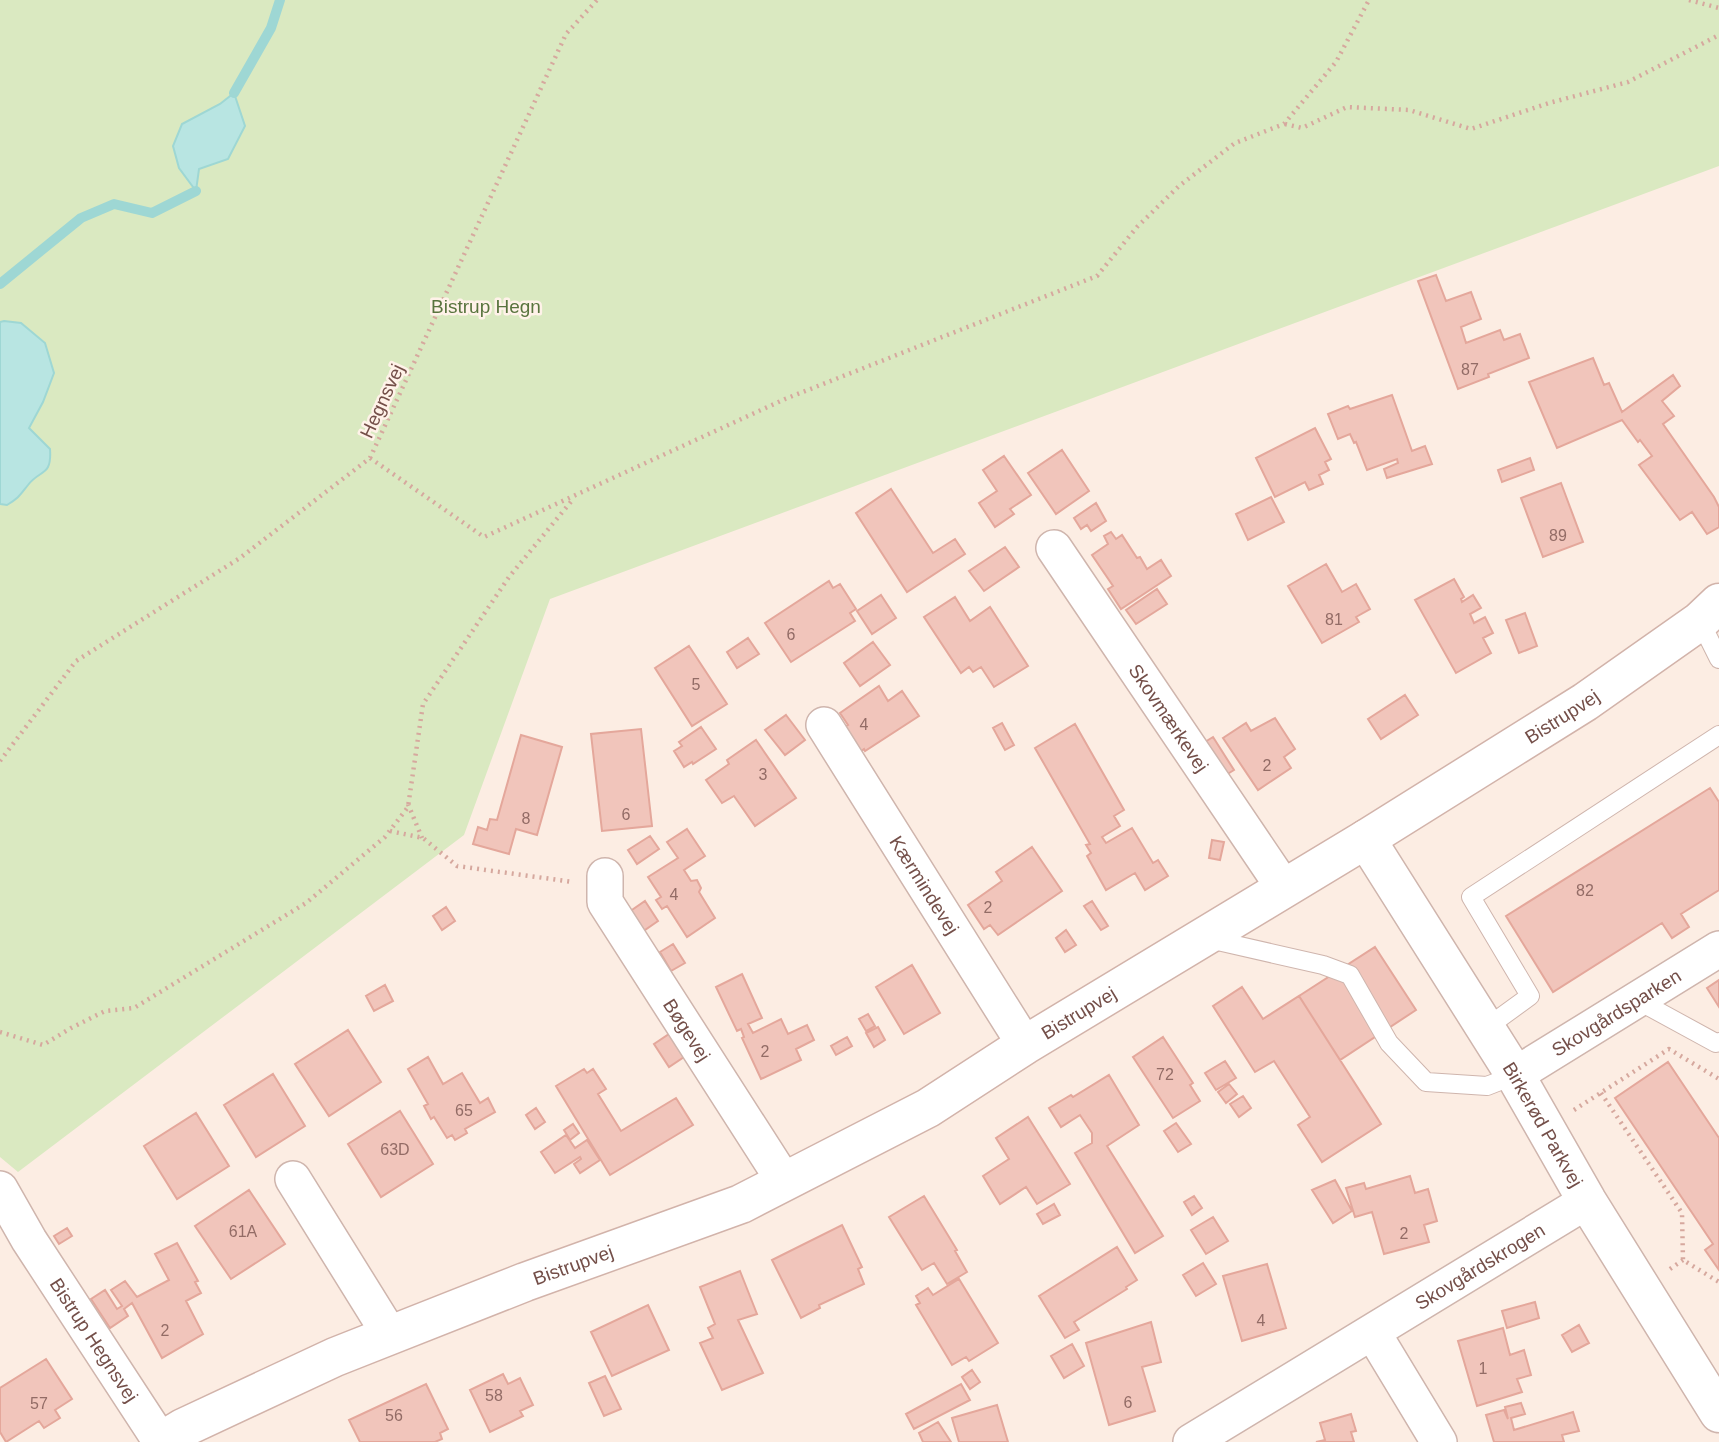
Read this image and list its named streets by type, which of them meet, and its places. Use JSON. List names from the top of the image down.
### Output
{
  "streets": {
    "main road": ["Bistrupvej", "Birkerød Parkvej"],
    "street": [
      "Skovmærkevej",
      "Kærmindevej",
      "Skovgårdsparken",
      "Bøgevej",
      "Skovgårdskrogen",
      "Bistrup Hegnsvej"
    ],
    "path": ["Hegnsvej"]
  },
  "crossings": [
    ["Bistrupvej", "Skovmærkevej"],
    ["Bistrupvej", "Kærmindevej"],
    ["Bistrupvej", "Bøgevej"],
    ["Bistrupvej", "Birkerød Parkvej"],
    ["Bistrupvej", "Bistrup Hegnsvej"],
    ["Skovgårdsparken", "Birkerød Parkvej"],
    ["Birkerød Parkvej", "Skovgårdskrogen"]
  ],
  "parks": ["Bistrup Hegn"],
  "house_numbers": [
    "87",
    "89",
    "81",
    "6",
    "5",
    "4",
    "2",
    "3",
    "6",
    "8",
    "82",
    "4",
    "2",
    "2",
    "72",
    "65",
    "63D",
    "61A",
    "2",
    "4",
    "2",
    "1",
    "58",
    "6",
    "57",
    "56"
  ]
}
